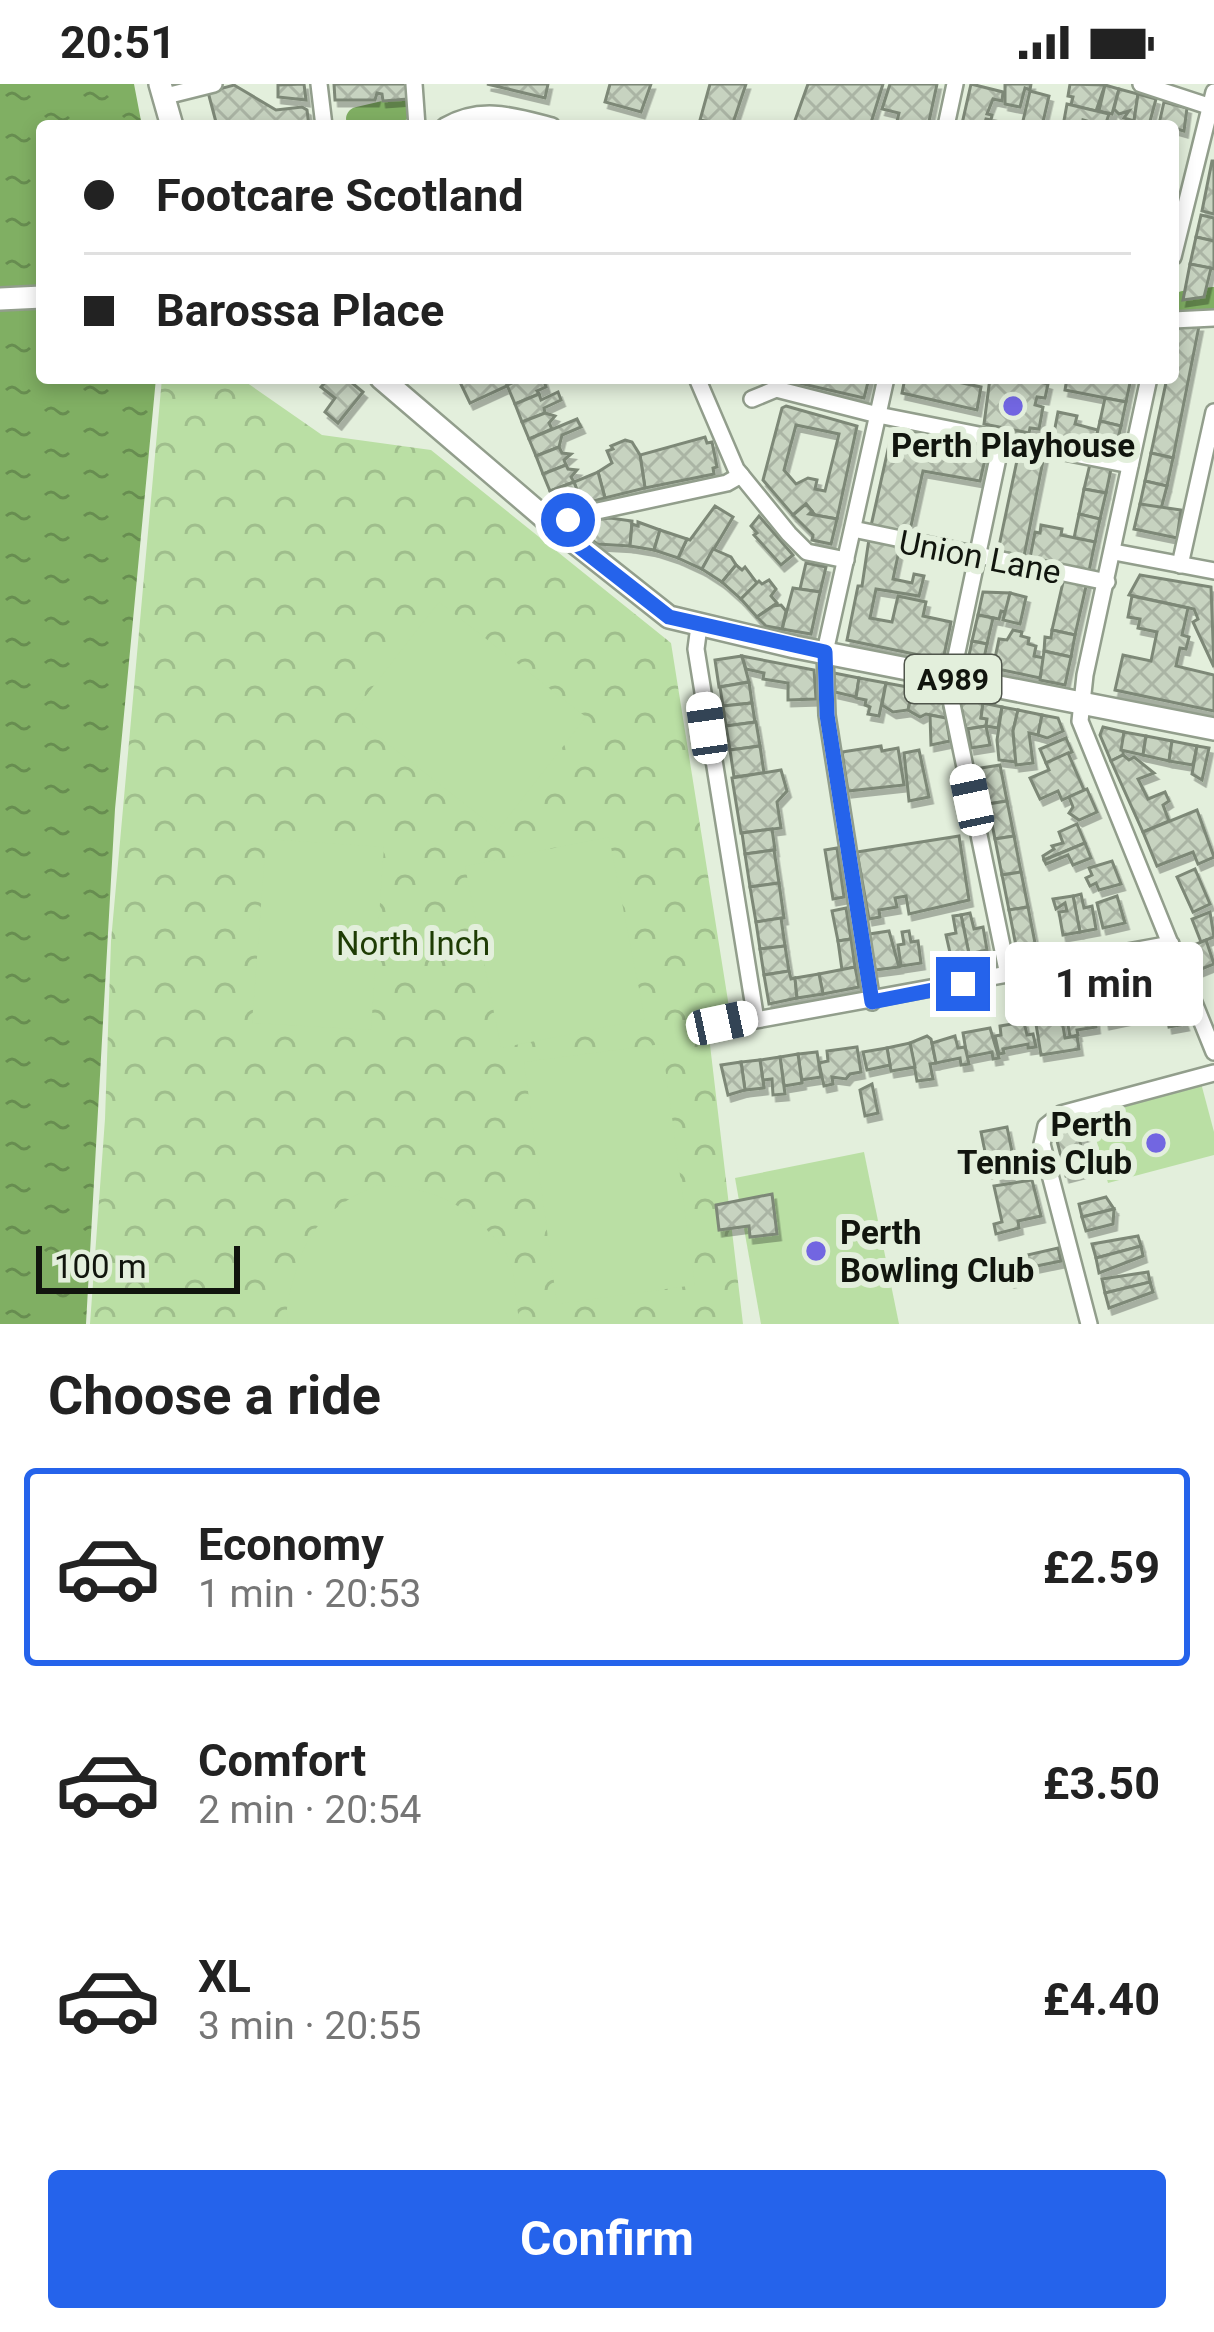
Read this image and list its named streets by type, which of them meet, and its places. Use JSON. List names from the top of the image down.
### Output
{
  "streets": {
    "main road": ["A989"],
    "street": ["Union Lane"]
  },
  "parks": ["North Inch"],
  "places": ["Perth Playhouse", "Perth Tennis Club", "Perth Bowling Club"],
  "scale_bar": "100 m",
  "page": {
    "status": "20:51",
    "banner": ["Footcare Scotland", "Barossa Place"],
    "bubble": "1 min",
    "scale": "100 m",
    "heading": "Choose a ride",
    "list": [
      {
        "name": "Economy",
        "note": "1 min · 20:53",
        "value": "£2.59"
      },
      {
        "name": "Comfort",
        "note": "2 min · 20:54",
        "value": "£3.50"
      },
      {
        "name": "XL",
        "note": "3 min · 20:55",
        "value": "£4.40"
      }
    ],
    "buttons": "Confirm"
  }
}
